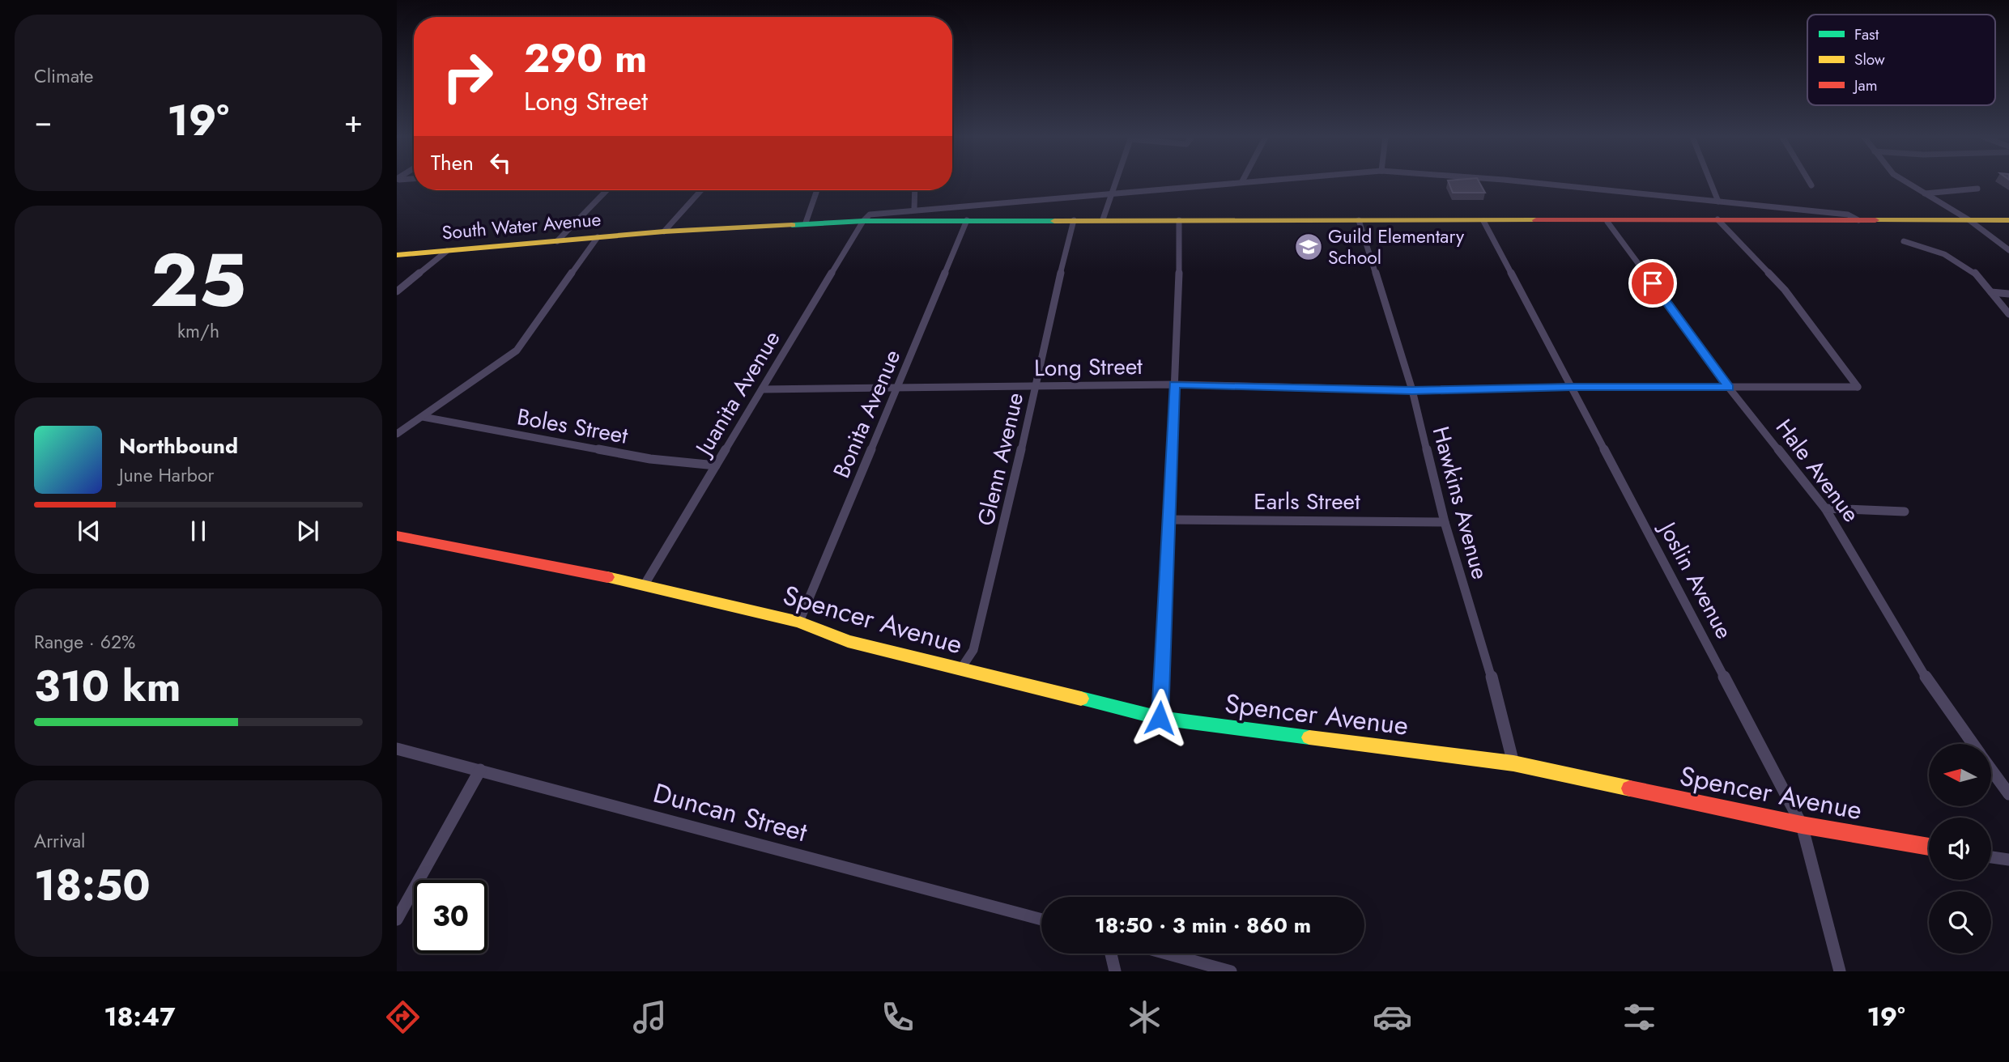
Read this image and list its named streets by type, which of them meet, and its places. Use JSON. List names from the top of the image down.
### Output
{
  "streets": {
    "main road": ["South Water Avenue", "Spencer Avenue"],
    "street": [
      "Long Street",
      "Juanita Avenue",
      "Bonita Avenue",
      "Boles Street",
      "Glenn Avenue",
      "Hale Avenue",
      "Earls Street",
      "Hawkins Avenue",
      "Joslin Avenue",
      "Duncan Street"
    ]
  },
  "crossings": [
    ["South Water Avenue", "Long Street"],
    ["South Water Avenue", "Juanita Avenue"],
    ["South Water Avenue", "Bonita Avenue"],
    ["South Water Avenue", "Glenn Avenue"],
    ["South Water Avenue", "Hale Avenue"],
    ["South Water Avenue", "Hawkins Avenue"],
    ["South Water Avenue", "Joslin Avenue"],
    ["Long Street", "Juanita Avenue"],
    ["Long Street", "Bonita Avenue"],
    ["Long Street", "Glenn Avenue"],
    ["Long Street", "Hale Avenue"],
    ["Long Street", "Hawkins Avenue"],
    ["Long Street", "Joslin Avenue"],
    ["Juanita Avenue", "Boles Street"],
    ["Juanita Avenue", "Spencer Avenue"],
    ["Bonita Avenue", "Spencer Avenue"],
    ["Glenn Avenue", "Spencer Avenue"],
    ["Earls Street", "Hawkins Avenue"],
    ["Hawkins Avenue", "Spencer Avenue"],
    ["Joslin Avenue", "Spencer Avenue"]
  ],
  "places": {
    "school or university": ["Guild Elementary School"]
  },
  "legend": ["Fast", "Slow", "Jam"],
  "north": "left",
  "page": {
    "tile": [
      "Climate",
      ["25", "km/h"],
      ["Range · 62%", "310 km"],
      ["Arrival", "18:50"]
    ],
    "turn": ["290 m", "Long Street"],
    "heat": ["−", "19°", "+"],
    "then": "Then",
    "song": ["Northbound", "June Harbor"],
    "limit": "30",
    "trip": "18:50 · 3 min · 860 m",
    "tabs": ["18:47", "19°"]
  }
}
